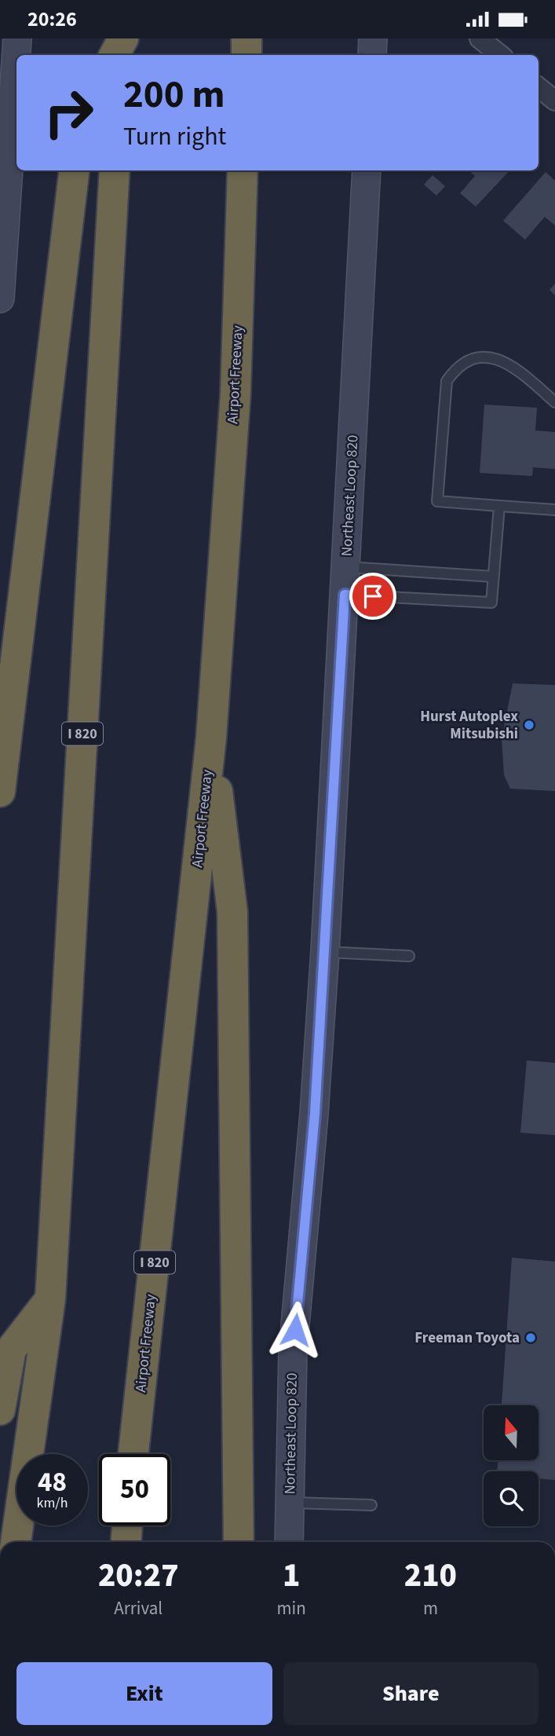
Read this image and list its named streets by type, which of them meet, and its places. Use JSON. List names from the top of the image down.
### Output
{
  "streets": {
    "highway": ["Airport Freeway", "I 820"],
    "main road": ["Northeast Loop 820"]
  },
  "places": ["Hurst Autoplex Mitsubishi", "Freeman Toyota"],
  "north": "top",
  "page": {
    "status": "20:26",
    "turn": ["200 m", "Turn right"],
    "speed": "48 km/h",
    "limit": "50",
    "eta": [
      "20:27",
      "Arrival",
      "1",
      "min",
      "210",
      "m"
    ],
    "buttons": ["Exit", "Share"]
  }
}
